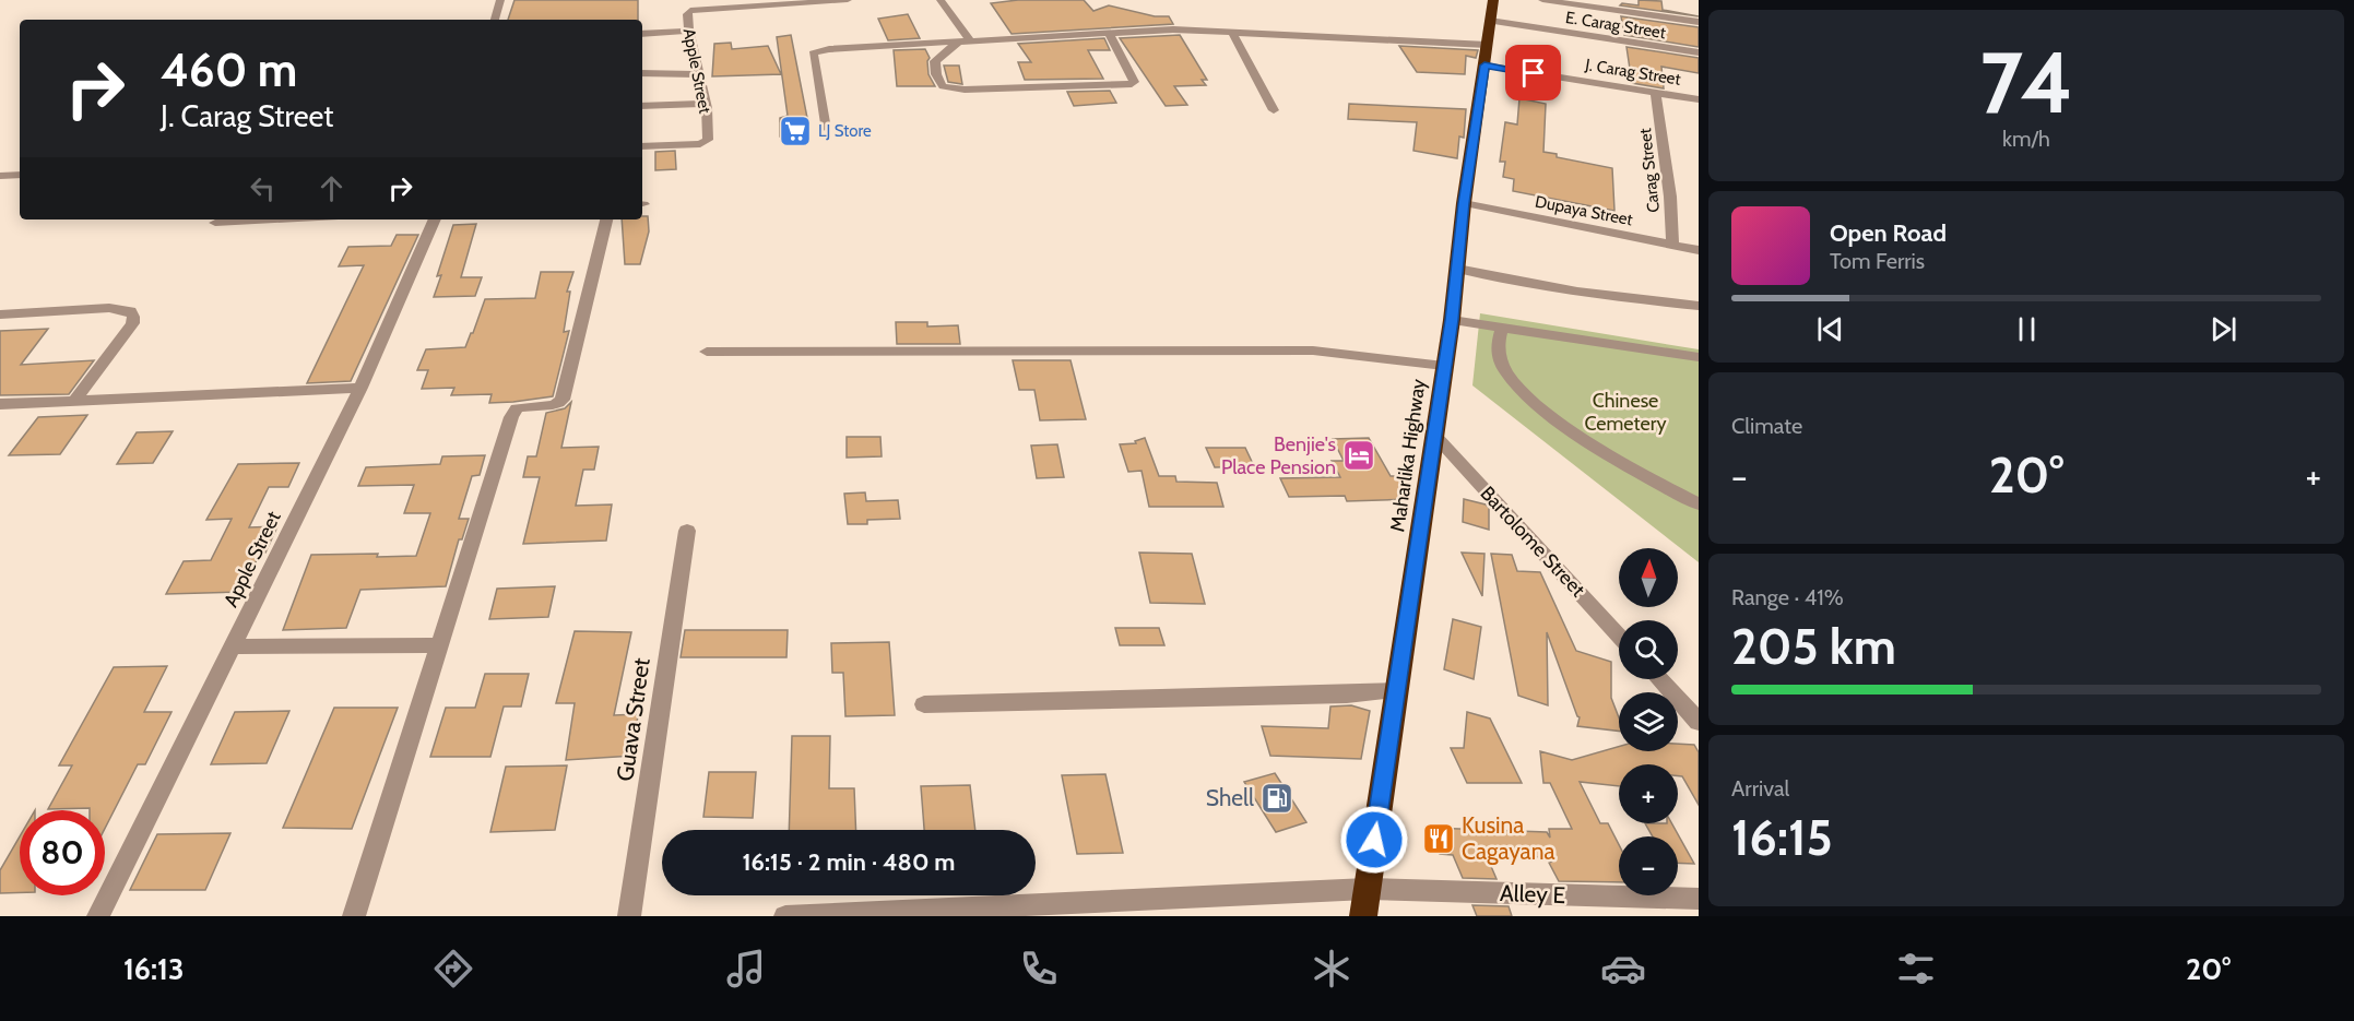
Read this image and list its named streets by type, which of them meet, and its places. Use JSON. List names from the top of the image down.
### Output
{
  "streets": {
    "highway": ["Maharlika Highway"],
    "street": [
      "E. Carag Street",
      "Apple Street",
      "J. Carag Street",
      "Carag Street",
      "Dupaya Street",
      "Bartolome Street",
      "Guava Street",
      "Alley E"
    ]
  },
  "crossings": [
    ["E. Carag Street", "Maharlika Highway"],
    ["J. Carag Street", "Carag Street"],
    ["J. Carag Street", "Maharlika Highway"],
    ["Carag Street", "Dupaya Street"],
    ["Dupaya Street", "Maharlika Highway"],
    ["Maharlika Highway", "Bartolome Street"],
    ["Maharlika Highway", "Alley E"]
  ],
  "parks": ["Chinese Cemetery"],
  "places": {
    "supermarket": ["LJ Store"],
    "hotel": ["Benjie's Place Pension"],
    "fuel station": ["Shell"],
    "restaurant": ["Kusina Cagayana"]
  },
  "north": "top",
  "page": {
    "tile": [
      ["74", "km/h"],
      "Climate",
      ["Range · 41%", "205 km"],
      ["Arrival", "16:15"]
    ],
    "turn": ["460 m", "J. Carag Street"],
    "song": ["Open Road", "Tom Ferris"],
    "heat": ["−", "20°", "+"],
    "map_buttons": ["+", "−"],
    "limit": "80",
    "trip": "16:15 · 2 min · 480 m",
    "tabs": ["16:13", "20°"]
  }
}
